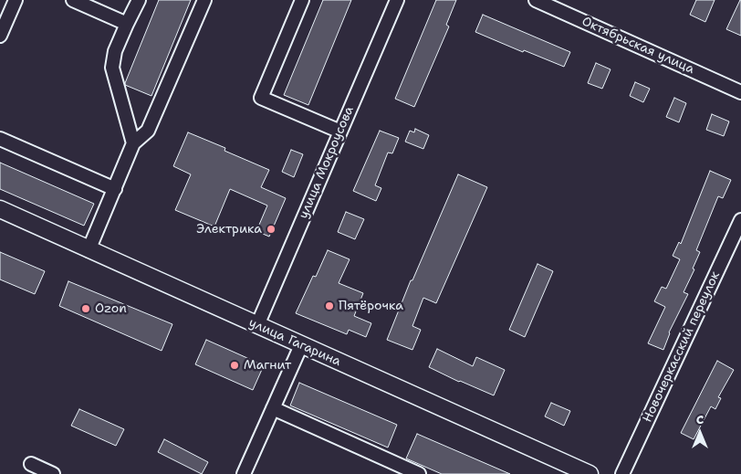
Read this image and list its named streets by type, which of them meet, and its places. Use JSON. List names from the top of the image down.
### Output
{
  "streets": {
    "main road": ["улица Гагарина"],
    "street": ["Октябрьская улица", "улица Мокроусова", "Новочеркасский переулок"]
  },
  "crossings": [
    ["улица Мокроусова", "улица Гагарина"]
  ],
  "places": [
    "Электрика",
    "Пятёрочка",
    "Ozon",
    "Магнит"
  ],
  "north": "top"
}
